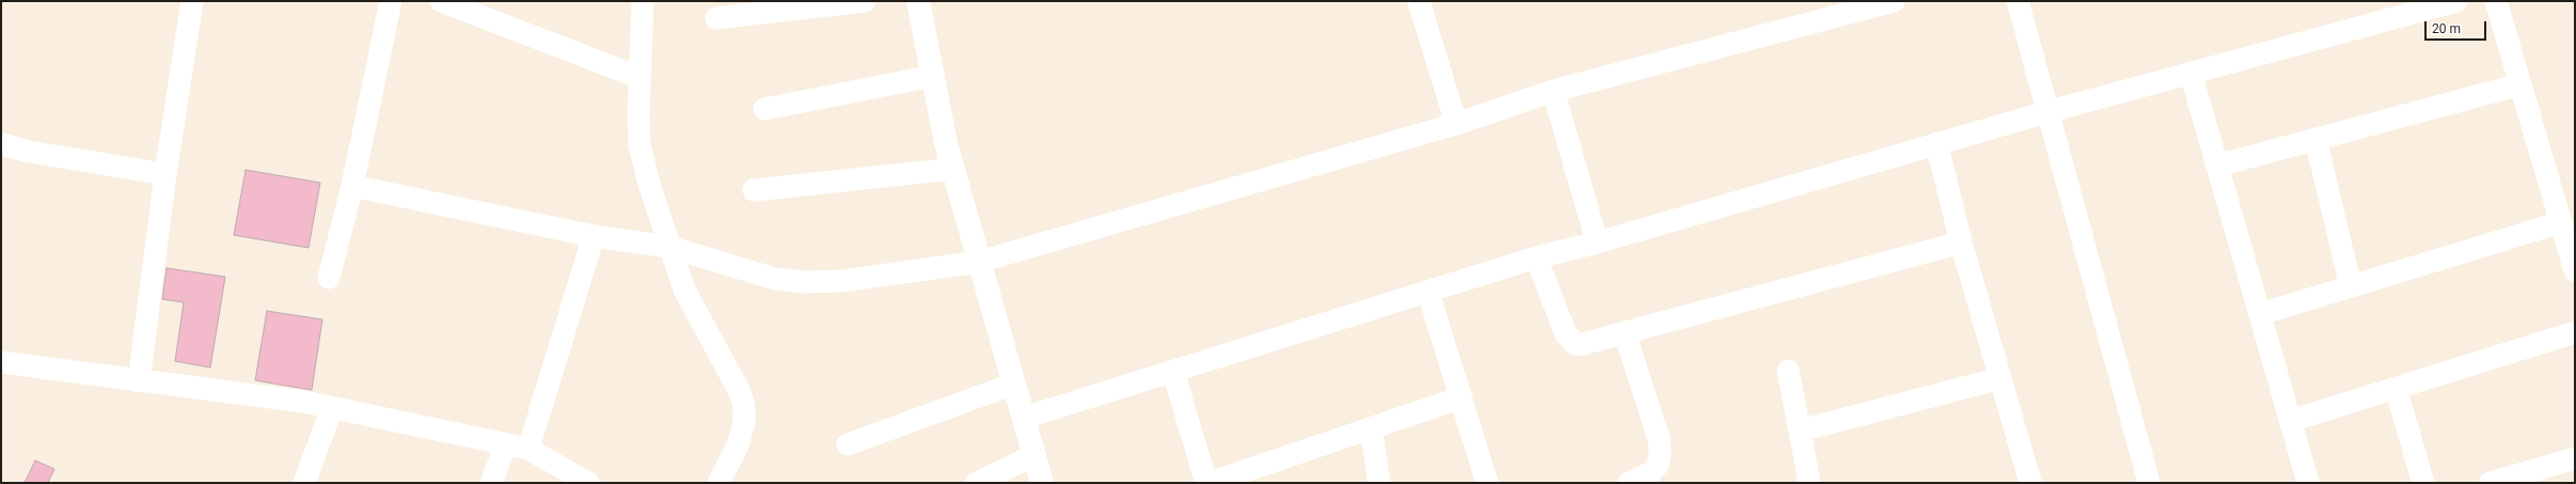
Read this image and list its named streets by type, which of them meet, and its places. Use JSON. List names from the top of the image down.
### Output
{
  "scale_bar": "20 m"
}
